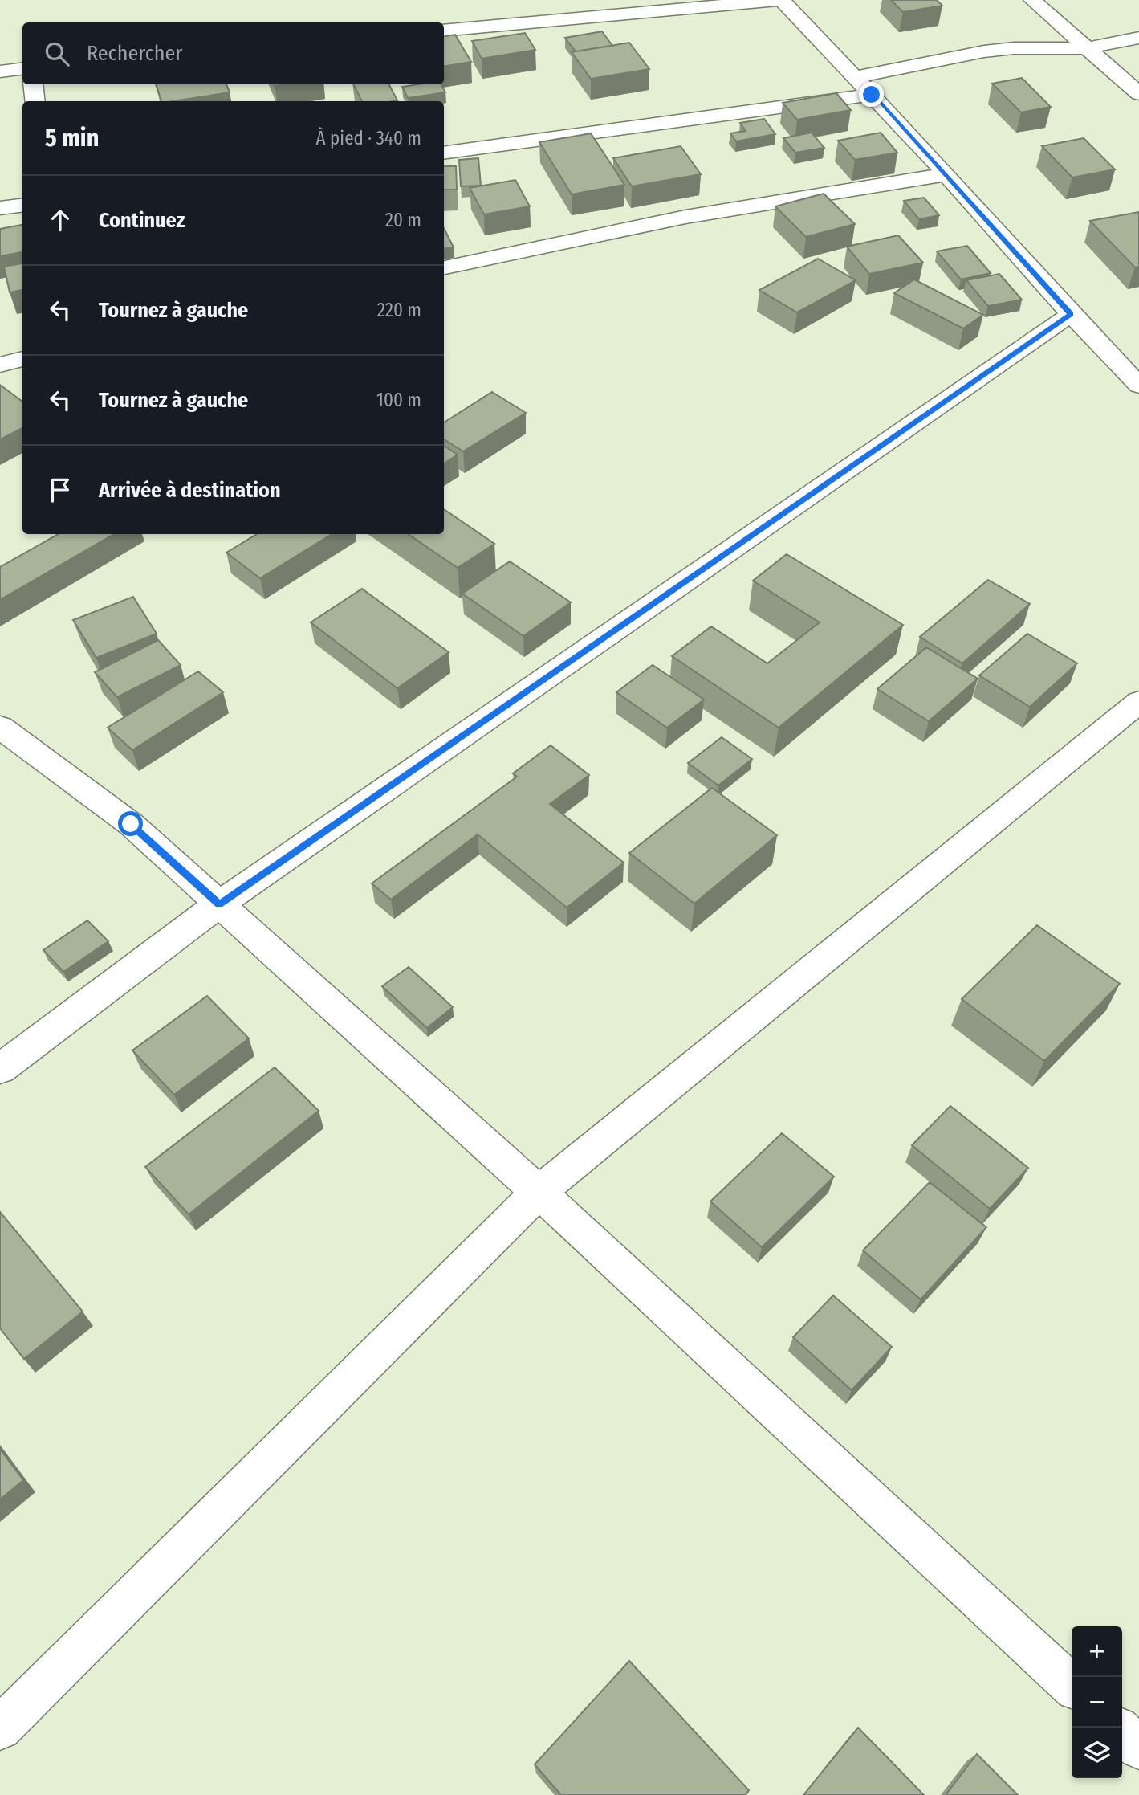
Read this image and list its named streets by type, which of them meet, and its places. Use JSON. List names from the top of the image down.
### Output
{
  "page": {
    "search": "Rechercher",
    "heading": ["5 min", "À pied · 340 m"],
    "list": [
      ["Continuez", "20 m"],
      ["Tournez à gauche", "220 m"],
      ["Tournez à gauche", "100 m"],
      "Arrivée à destination"
    ],
    "map_buttons": ["+", "−"]
  }
}
